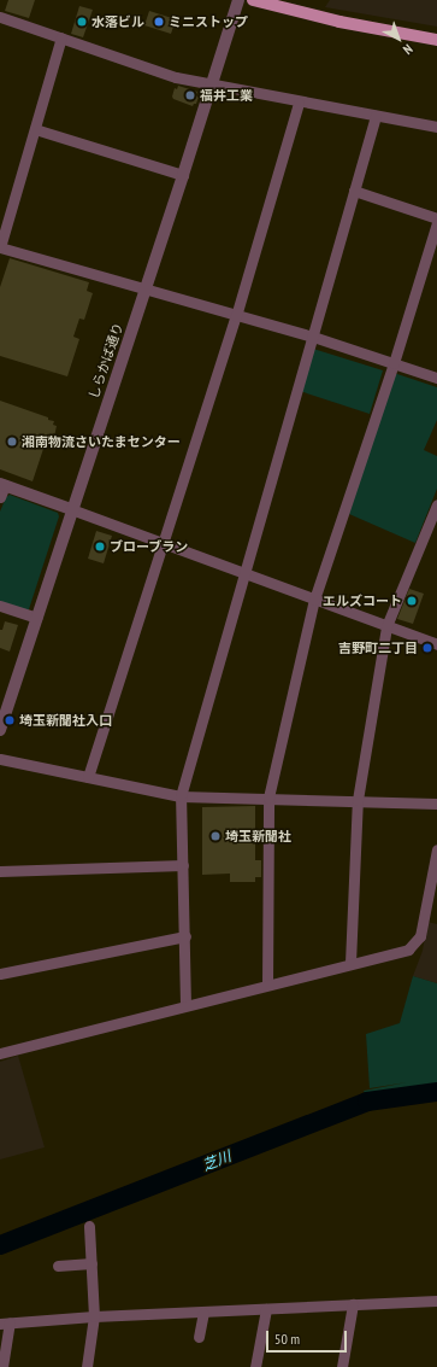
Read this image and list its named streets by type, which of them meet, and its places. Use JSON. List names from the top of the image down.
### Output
{
  "streets": {
    "street": ["しらかば通り"]
  },
  "water": ["芝川"],
  "places": [
    "水落ビル",
    "ミニストップ",
    "福井工業",
    "湘南物流さいたまセンター",
    "ブローブラン",
    "エルズコート",
    "吉野町二丁目",
    "埼玉新聞社入口",
    "埼玉新聞社"
  ],
  "scale_bar": "50 m",
  "north": "bottom right"
}
